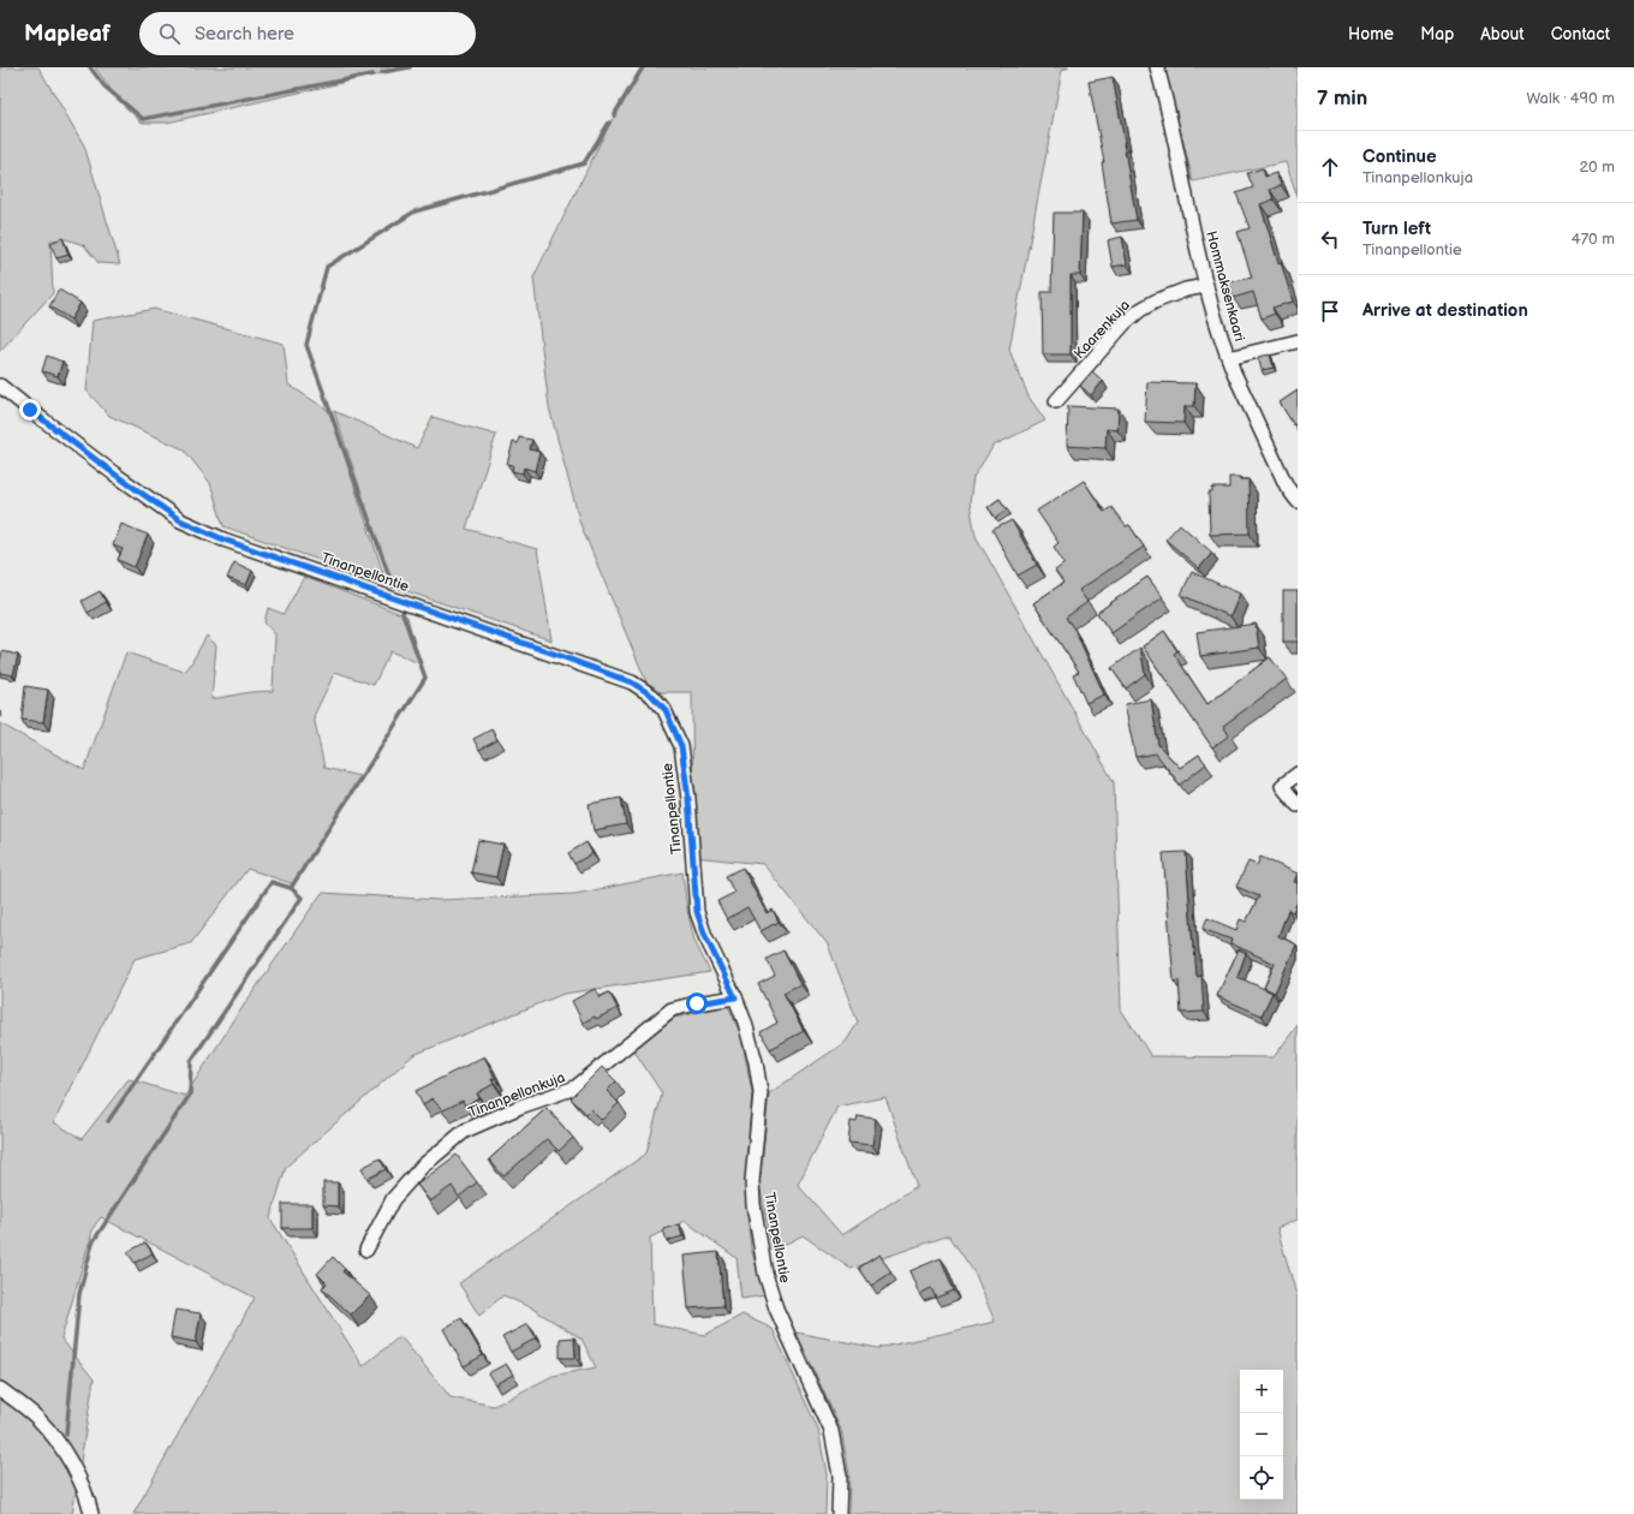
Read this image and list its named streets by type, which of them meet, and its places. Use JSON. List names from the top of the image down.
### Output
{
  "streets": {
    "street": [
      "Hommaksenkaari",
      "Kaarenkuja",
      "Tinanpellontie",
      "Tinanpellonkuja"
    ]
  },
  "crossings": [
    ["Hommaksenkaari", "Kaarenkuja"],
    ["Tinanpellontie", "Tinanpellonkuja"]
  ],
  "page": {
    "header": "Mapleaf",
    "search": "Search here",
    "nav": [
      "Home",
      "Map",
      "About",
      "Contact"
    ],
    "heading": ["7 min", "Walk · 490 m"],
    "list": [
      ["Continue", "Tinanpellonkuja", "20 m"],
      ["Turn left", "Tinanpellontie", "470 m"],
      "Arrive at destination"
    ],
    "map_buttons": ["+", "−"]
  }
}
